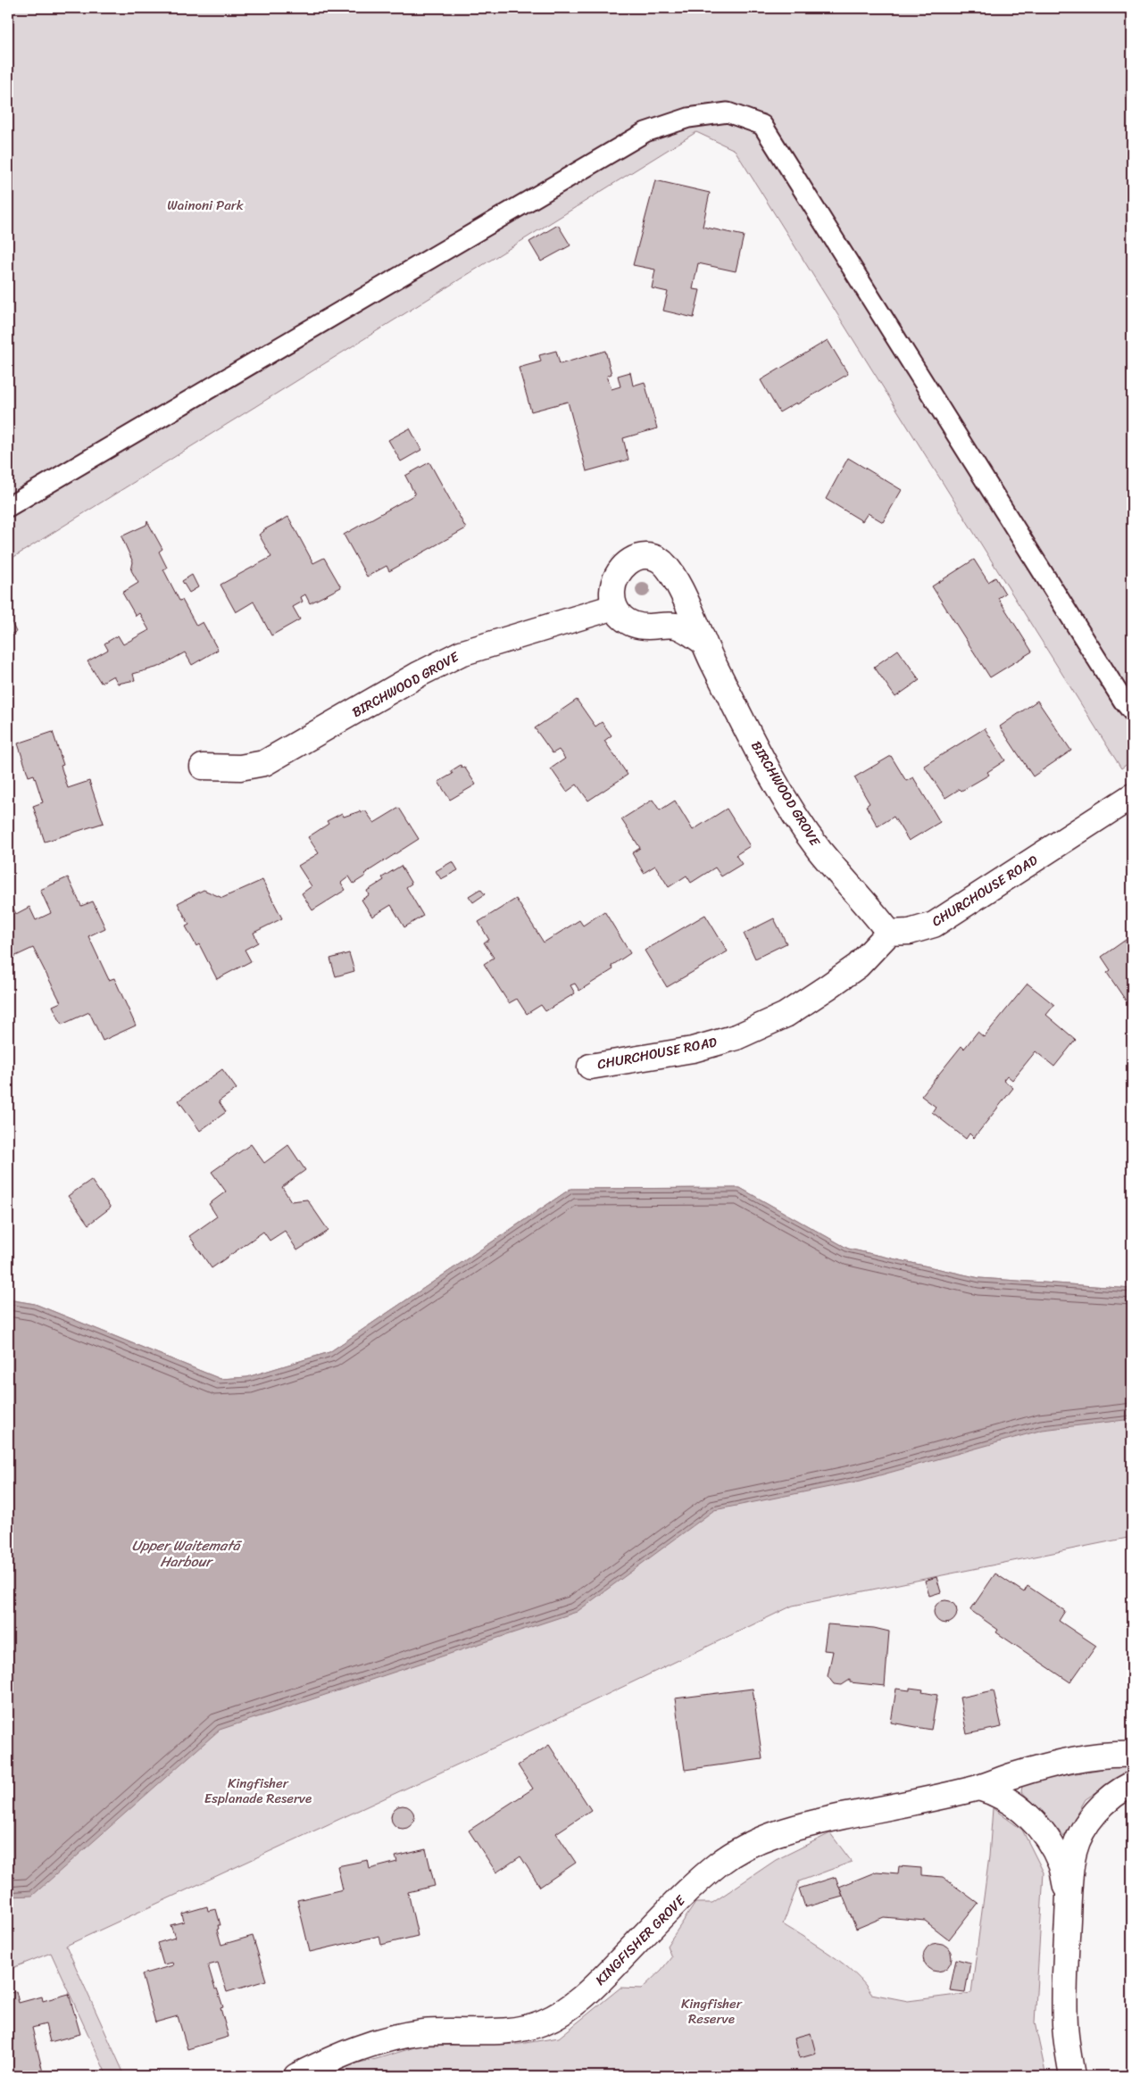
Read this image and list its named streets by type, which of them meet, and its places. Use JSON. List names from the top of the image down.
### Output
{
  "streets": {
    "street": ["BIRCHWOOD GROVE", "CHURCHOUSE ROAD", "KINGFISHER GROVE"]
  },
  "crossings": [
    ["BIRCHWOOD GROVE", "CHURCHOUSE ROAD"]
  ],
  "water": ["Upper Waitematā Harbour"],
  "parks": ["Wainoni Park", "Kingfisher Esplanade Reserve", "Kingfisher Reserve"]
}
